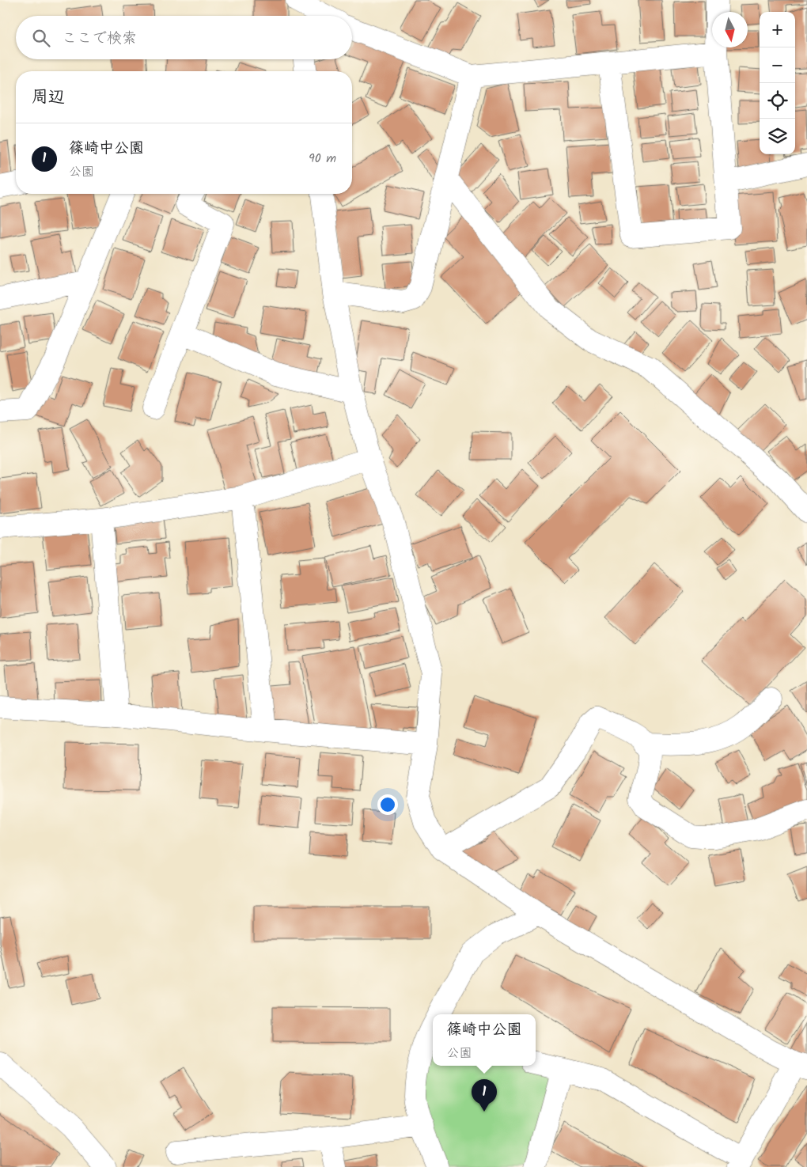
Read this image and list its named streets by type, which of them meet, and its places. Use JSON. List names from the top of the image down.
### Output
{
  "north": "bottom",
  "page": {
    "map_buttons": ["+", "−"],
    "search": "ここで検索",
    "heading": "周辺",
    "list": [
      {
        "mark": "1",
        "name": "篠崎中公園",
        "note": "公園",
        "value": "90 m"
      }
    ],
    "popup": ["篠崎中公園", "公園"],
    "pins": "1"
  }
}
